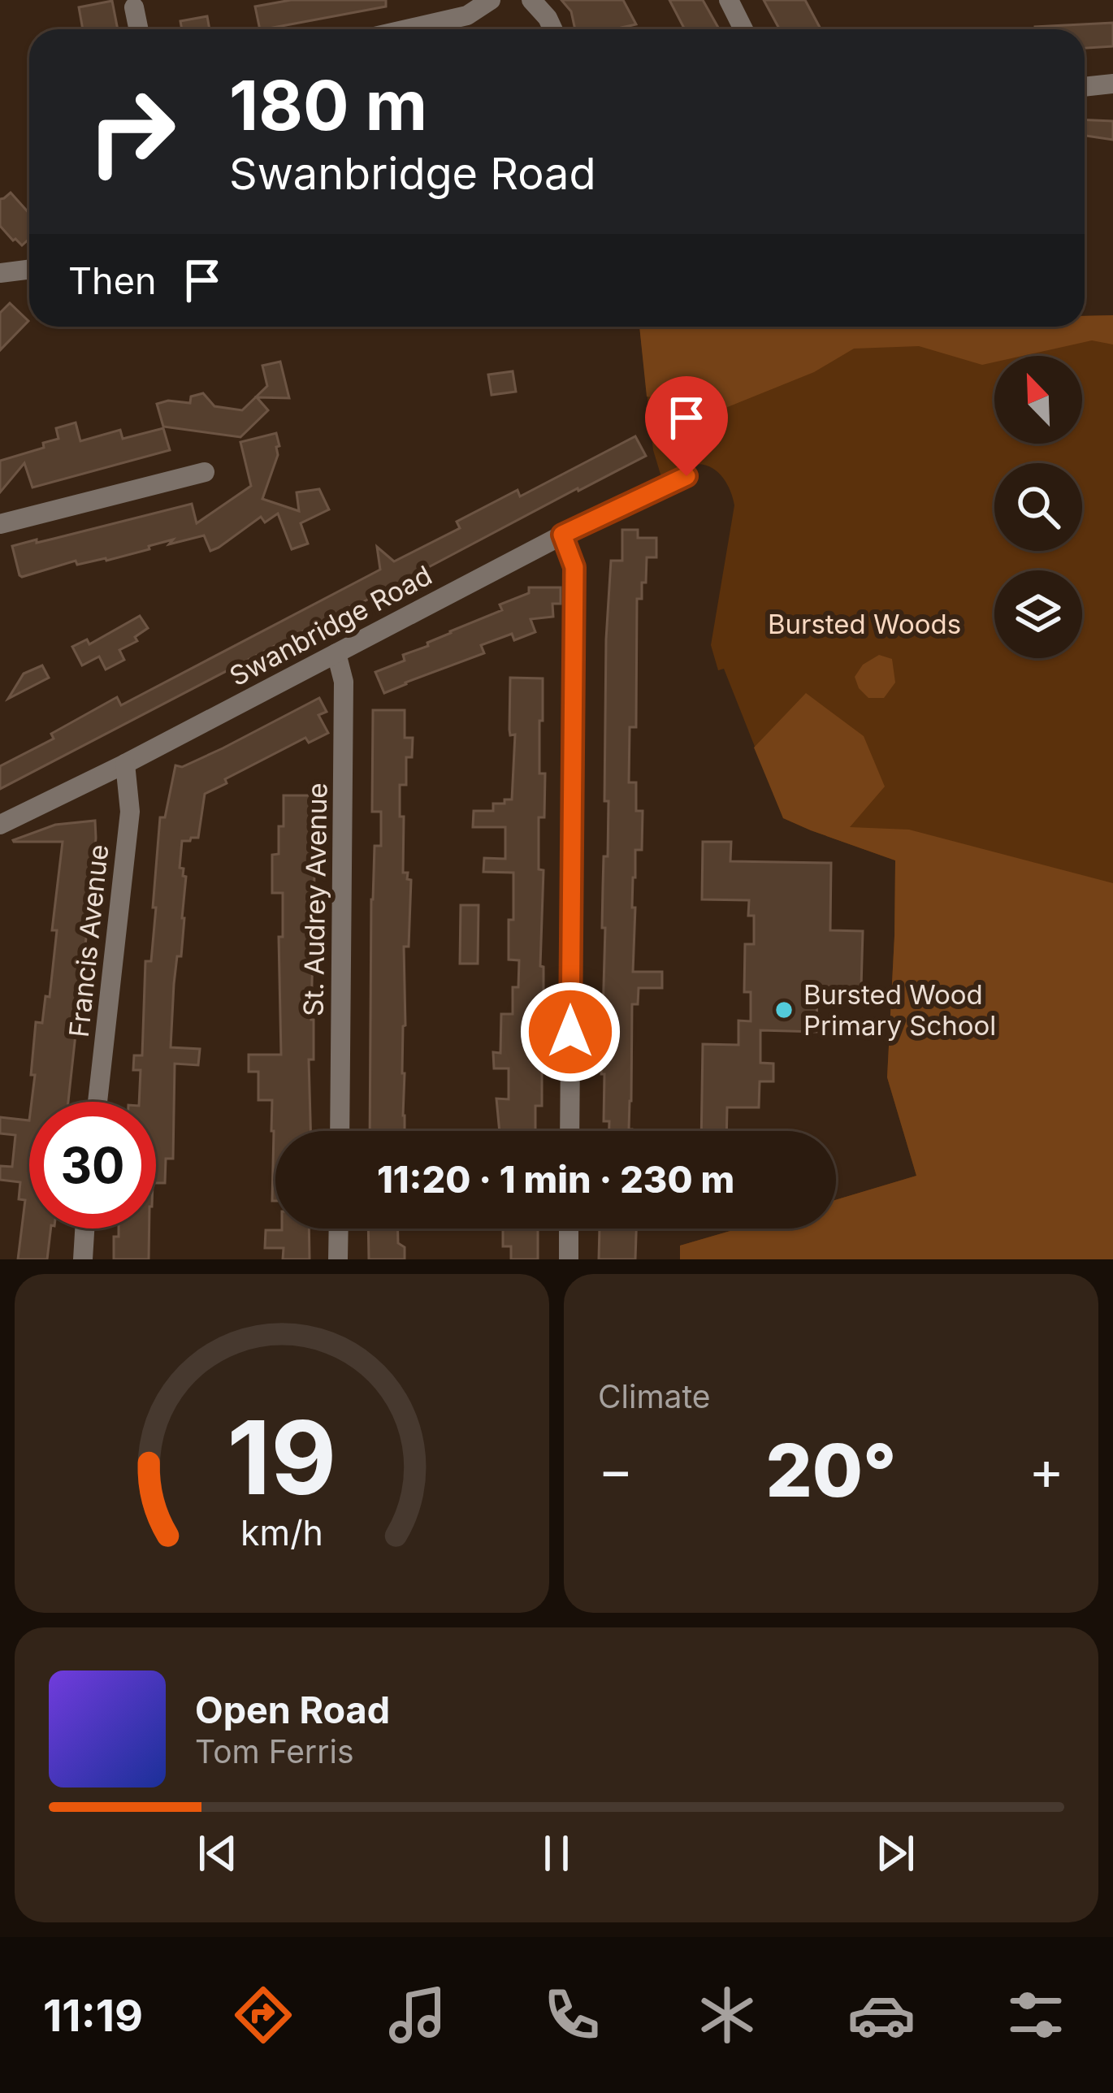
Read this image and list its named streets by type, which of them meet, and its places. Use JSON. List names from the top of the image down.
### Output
{
  "streets": {
    "street": ["Swanbridge Road", "St. Audrey Avenue", "Francis Avenue"]
  },
  "crossings": [
    ["Swanbridge Road", "St. Audrey Avenue"],
    ["Swanbridge Road", "Francis Avenue"]
  ],
  "parks": ["Bursted Woods"],
  "places": ["Bursted Wood Primary School"],
  "north": "top left",
  "page": {
    "turn": ["180 m", "Swanbridge Road"],
    "then": "Then",
    "limit": "30",
    "trip": "11:20 · 1 min · 230 m",
    "tile": "Climate",
    "heat": ["−", "20°", "+"],
    "song": ["Open Road", "Tom Ferris"],
    "tabs": "11:19",
    "gauge": ["19", "km/h"]
  }
}
